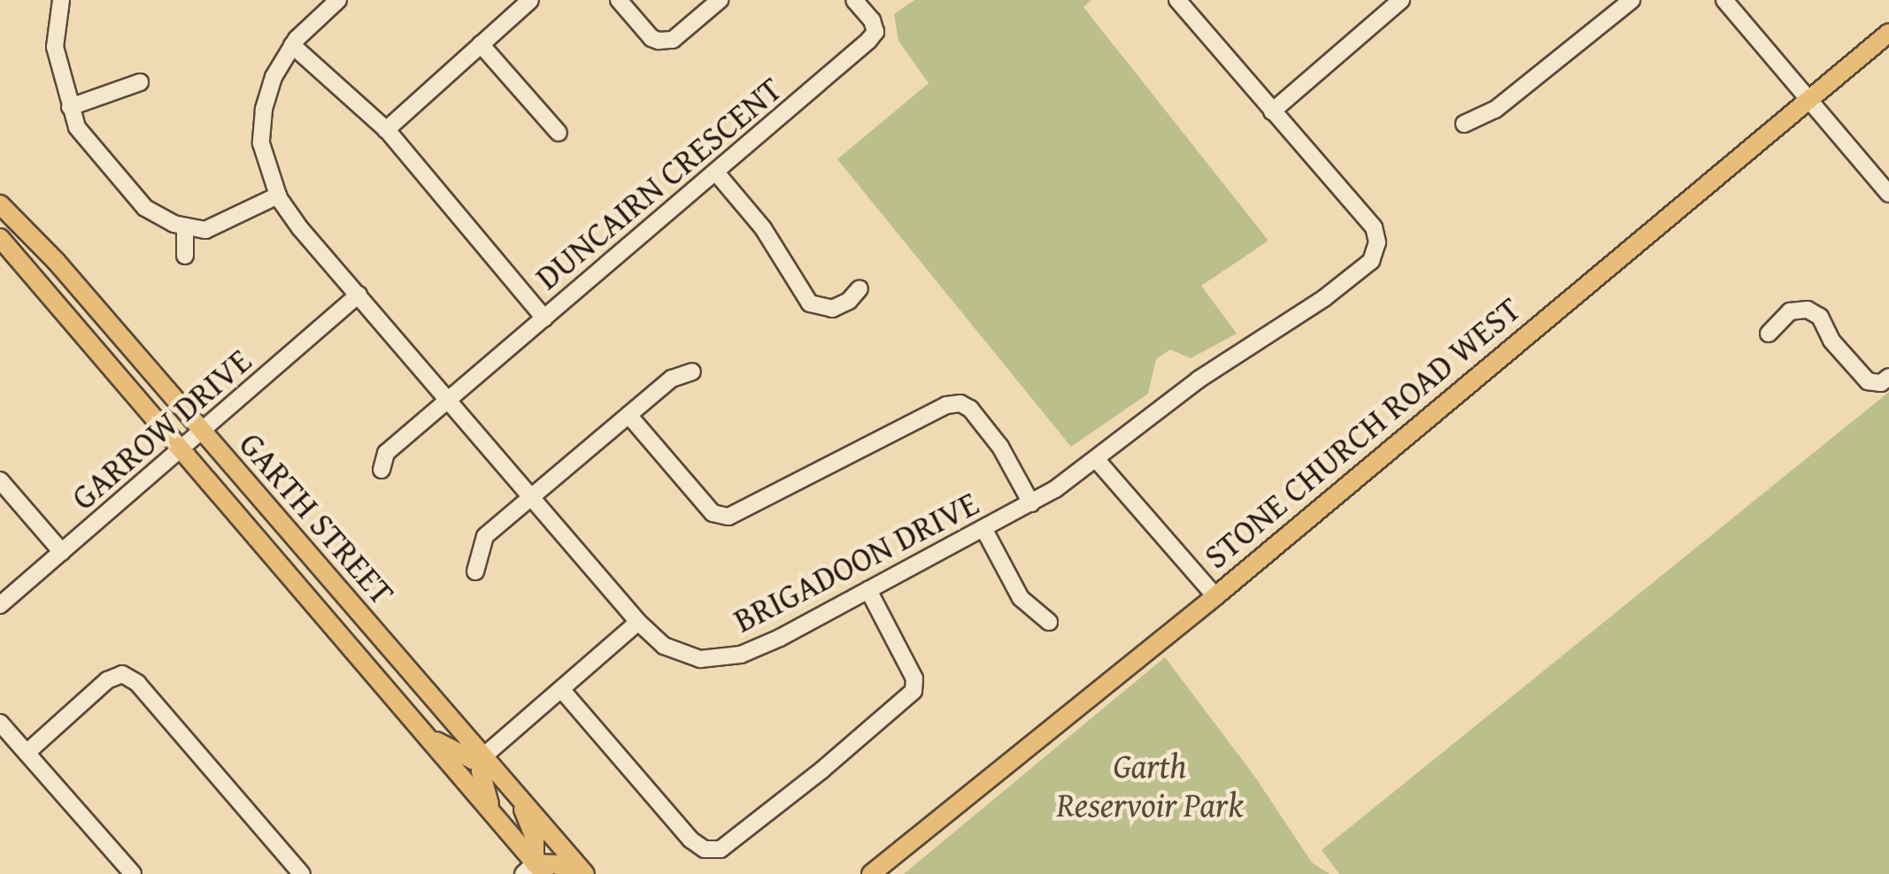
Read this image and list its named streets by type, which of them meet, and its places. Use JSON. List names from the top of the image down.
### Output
{
  "streets": {
    "main road": ["STONE CHURCH ROAD WEST", "GARTH STREET"],
    "street": ["DUNCAIRN CRESCENT", "GARROW DRIVE", "BRIGADOON DRIVE"]
  },
  "crossings": [
    ["DUNCAIRN CRESCENT", "BRIGADOON DRIVE"],
    ["GARROW DRIVE", "GARTH STREET"],
    ["GARROW DRIVE", "BRIGADOON DRIVE"]
  ],
  "parks": ["Garth Reservoir Park"]
}
